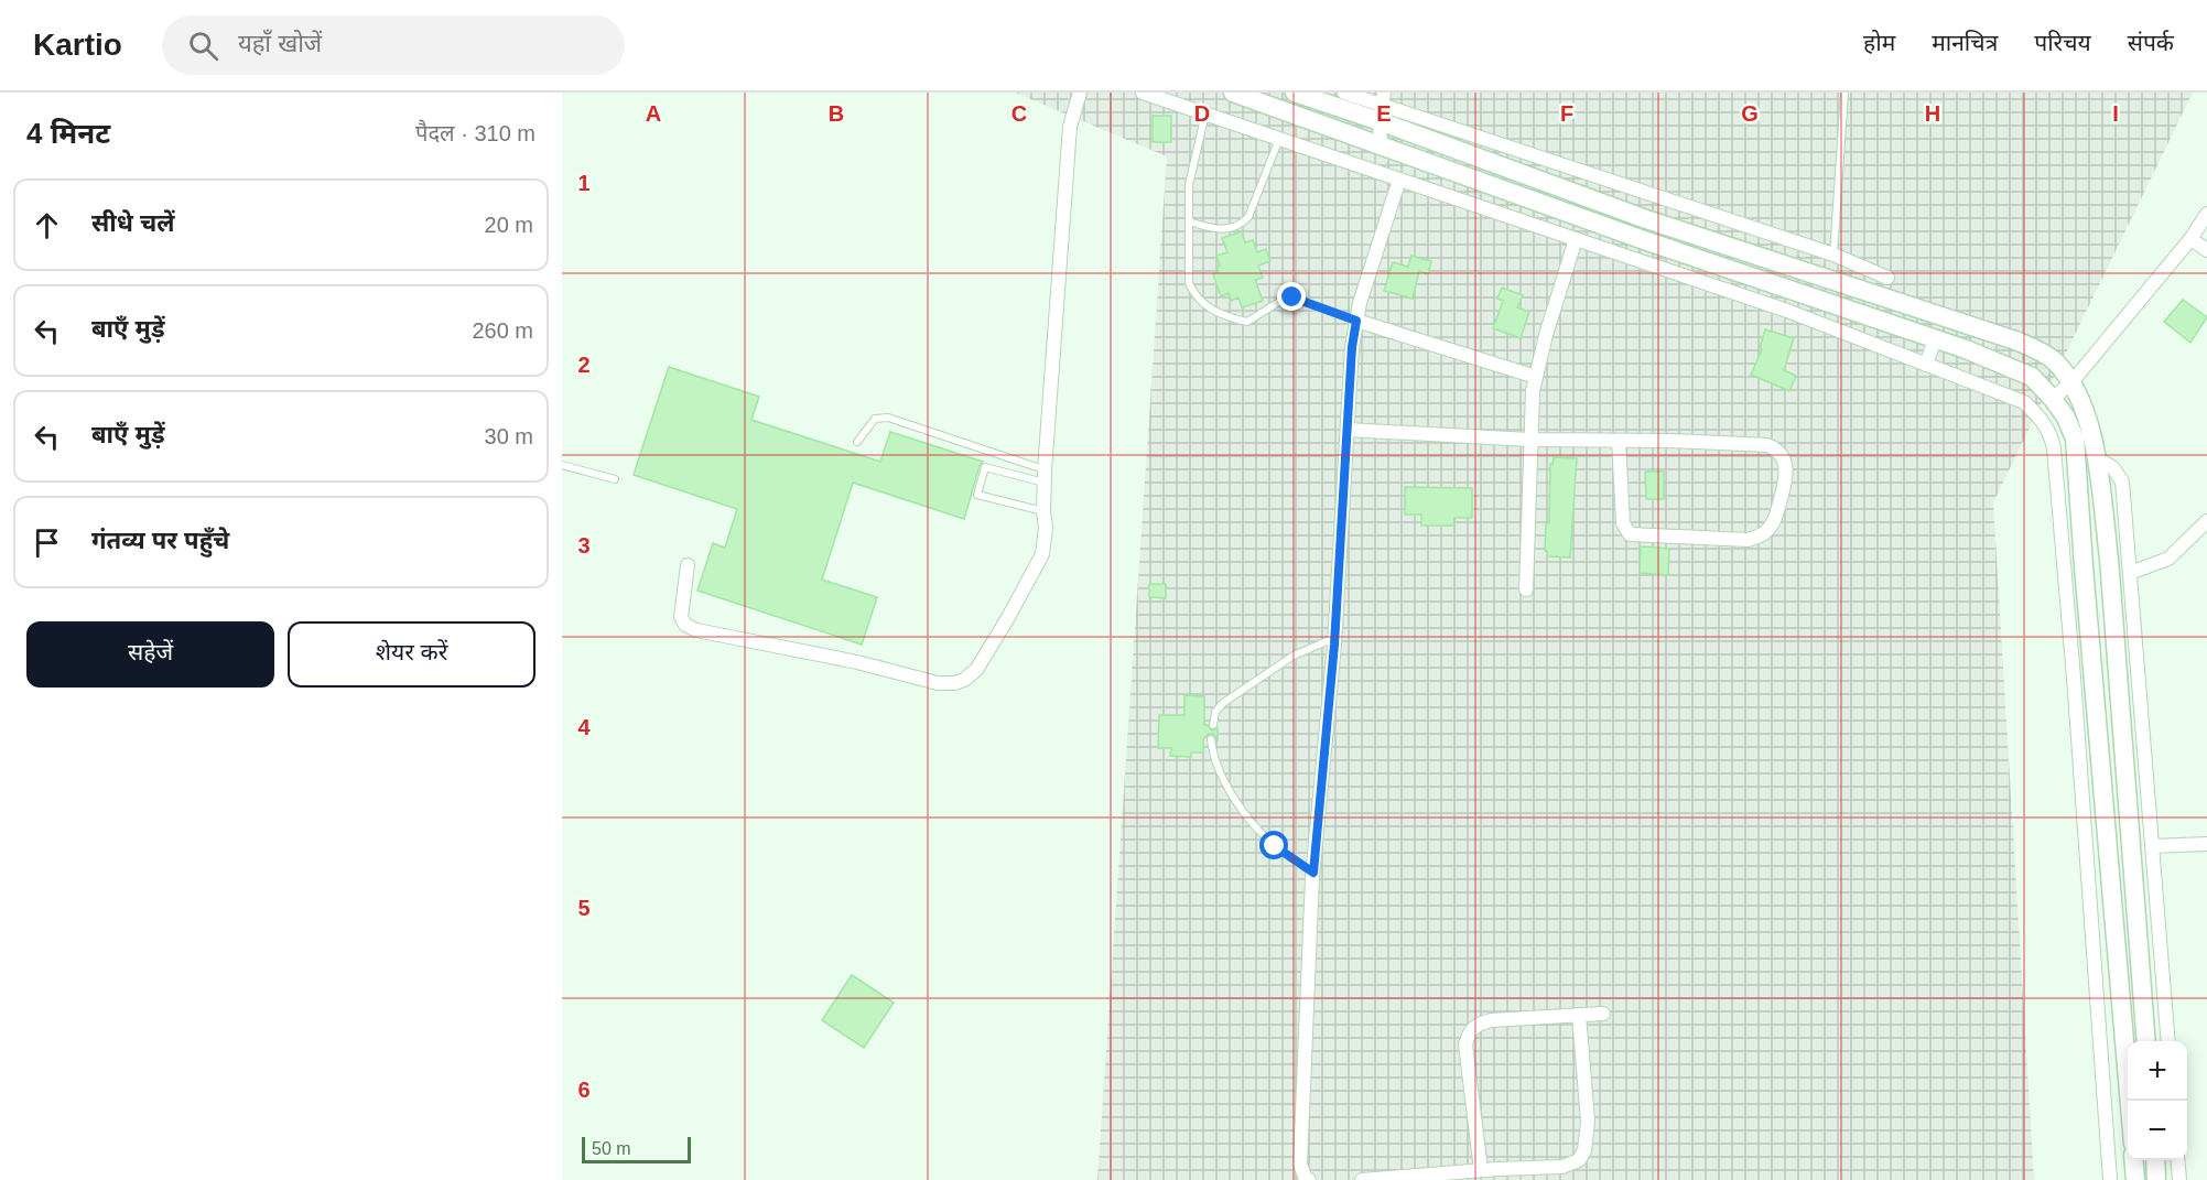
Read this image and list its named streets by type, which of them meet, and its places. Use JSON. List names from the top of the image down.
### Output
{
  "scale_bar": "50 m",
  "page": {
    "header": "Kartio",
    "search": "यहाँ खोजें",
    "nav": [
      "होम",
      "मानचित्र",
      "परिचय",
      "संपर्क"
    ],
    "heading": ["4 मिनट", "पैदल · 310 m"],
    "list": [
      ["सीधे चलें", "20 m"],
      ["बाएँ मुड़ें", "260 m"],
      ["बाएँ मुड़ें", "30 m"],
      "गंतव्य पर पहुँचे"
    ],
    "buttons": ["सहेजें", "शेयर करें"],
    "map_buttons": ["+", "−"],
    "scale": "50 m"
  },
  "grid": {
    "columns": [
      "A",
      "B",
      "C",
      "D",
      "E",
      "F",
      "G",
      "H",
      "I"
    ],
    "rows": [
      "1",
      "2",
      "3",
      "4",
      "5",
      "6"
    ]
  }
}
